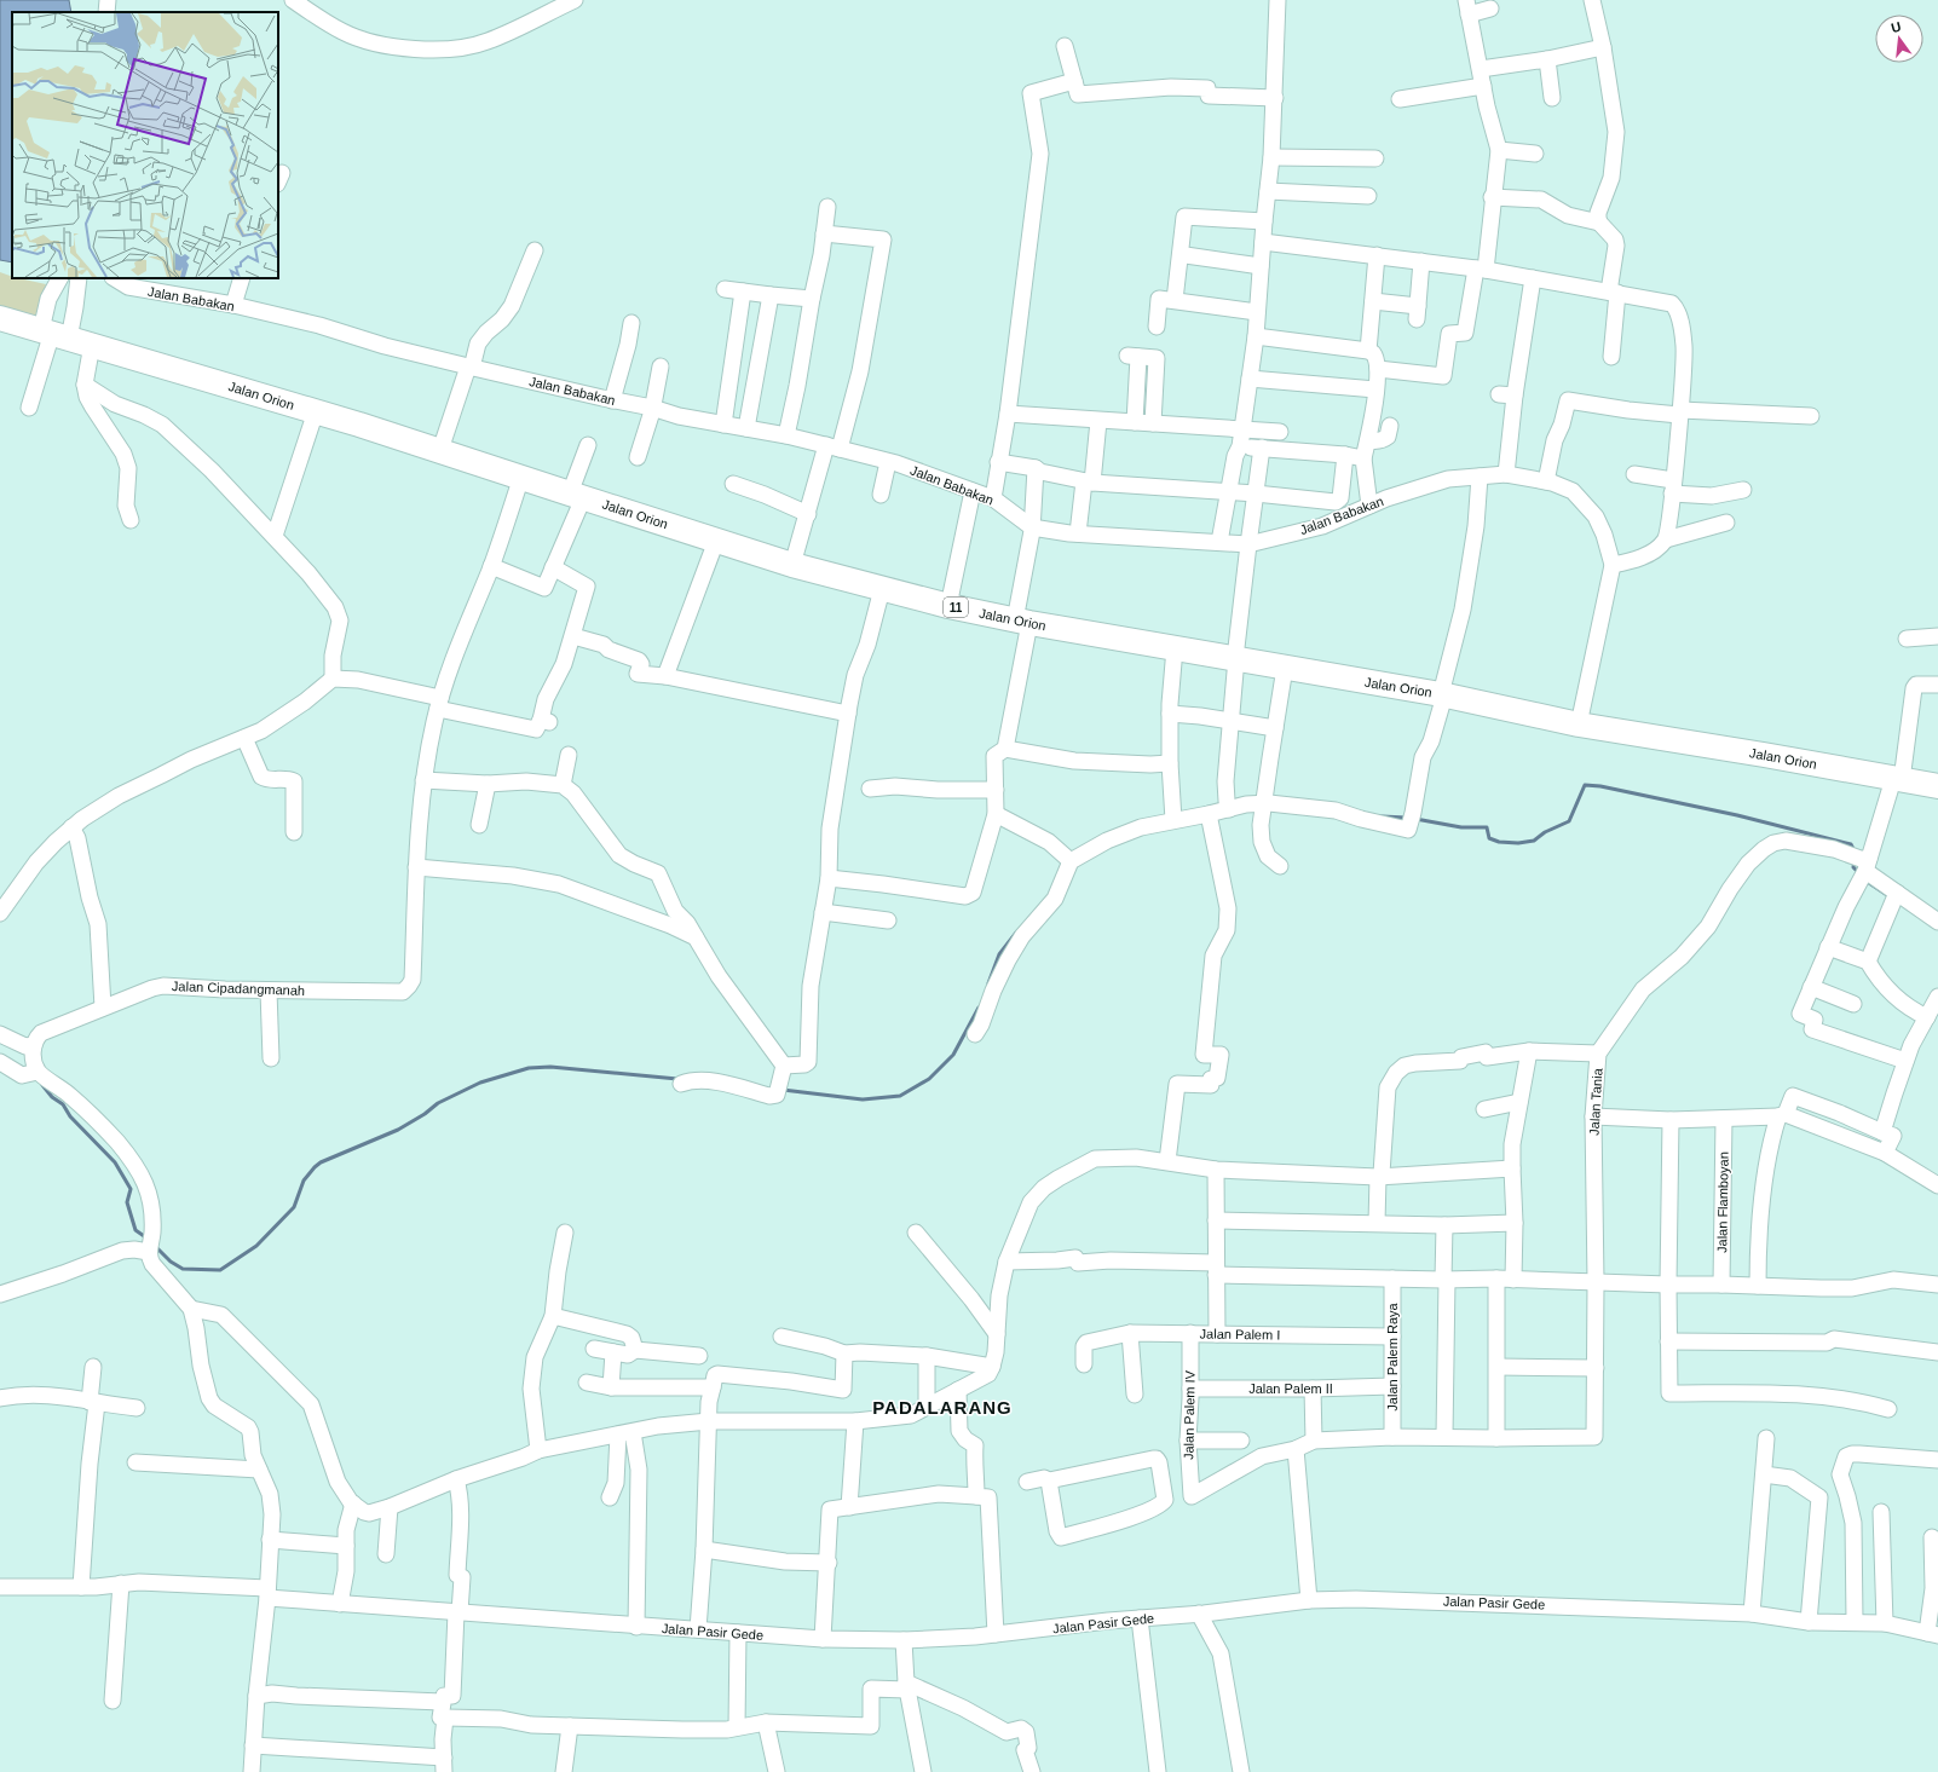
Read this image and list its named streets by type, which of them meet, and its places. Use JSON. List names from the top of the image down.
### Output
{
  "streets": {
    "highway": ["Jalan Orion", "11"],
    "street": [
      "Jalan Babakan",
      "Jalan Cipadangmanah",
      "Jalan Tania",
      "Jalan Flamboyan",
      "Jalan Palem I",
      "Jalan Palem Raya",
      "Jalan Palem II",
      "Jalan Palem IV",
      "Jalan Pasir Gede"
    ]
  },
  "crossings": [
    ["Jalan Babakan", "Jalan Orion"],
    ["Jalan Palem I", "Jalan Palem Raya"],
    ["Jalan Palem I", "Jalan Palem IV"],
    ["Jalan Palem Raya", "Jalan Palem II"],
    ["Jalan Palem II", "Jalan Palem IV"]
  ],
  "districts": ["PADALARANG"],
  "north": "top"
}
